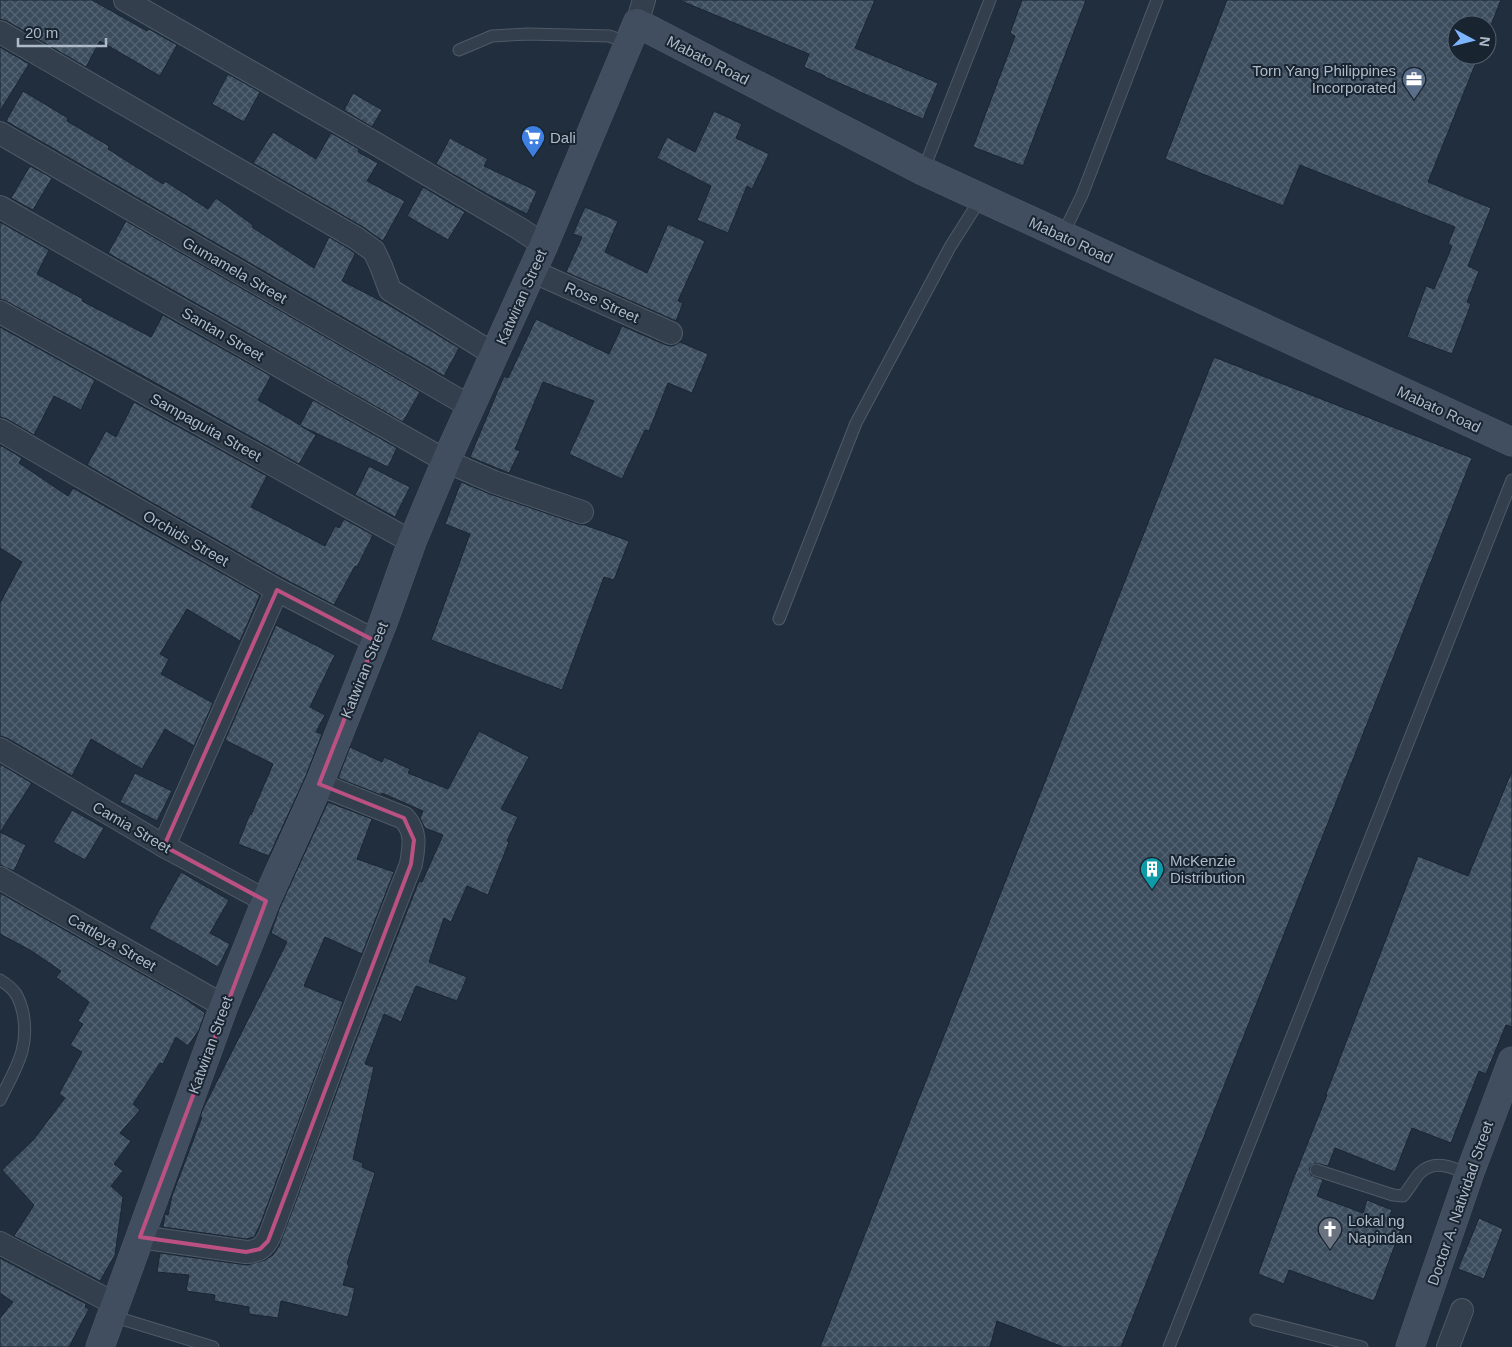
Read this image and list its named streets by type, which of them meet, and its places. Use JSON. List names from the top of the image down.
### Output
{
  "streets": {
    "street": [
      "Mabato Road",
      "Gumamela Street",
      "Katwiran Street",
      "Rose Street",
      "Santan Street",
      "Sampaguita Street",
      "Orchids Street",
      "Camia Street",
      "Cattleya Street",
      "Doctor A. Natividad Street"
    ]
  },
  "crossings": [
    ["Mabato Road", "Katwiran Street"],
    ["Gumamela Street", "Katwiran Street"],
    ["Katwiran Street", "Rose Street"],
    ["Katwiran Street", "Santan Street"],
    ["Katwiran Street", "Sampaguita Street"],
    ["Katwiran Street", "Orchids Street"],
    ["Katwiran Street", "Camia Street"],
    ["Katwiran Street", "Cattleya Street"]
  ],
  "places": {
    "office": ["Torn Yang Philippines Incorporated"],
    "supermarket": ["Dali"],
    "building": ["McKenzie Distribution"],
    "church": ["Lokal ng Napindan"]
  },
  "scale_bar": "20 m",
  "north": "right"
}
